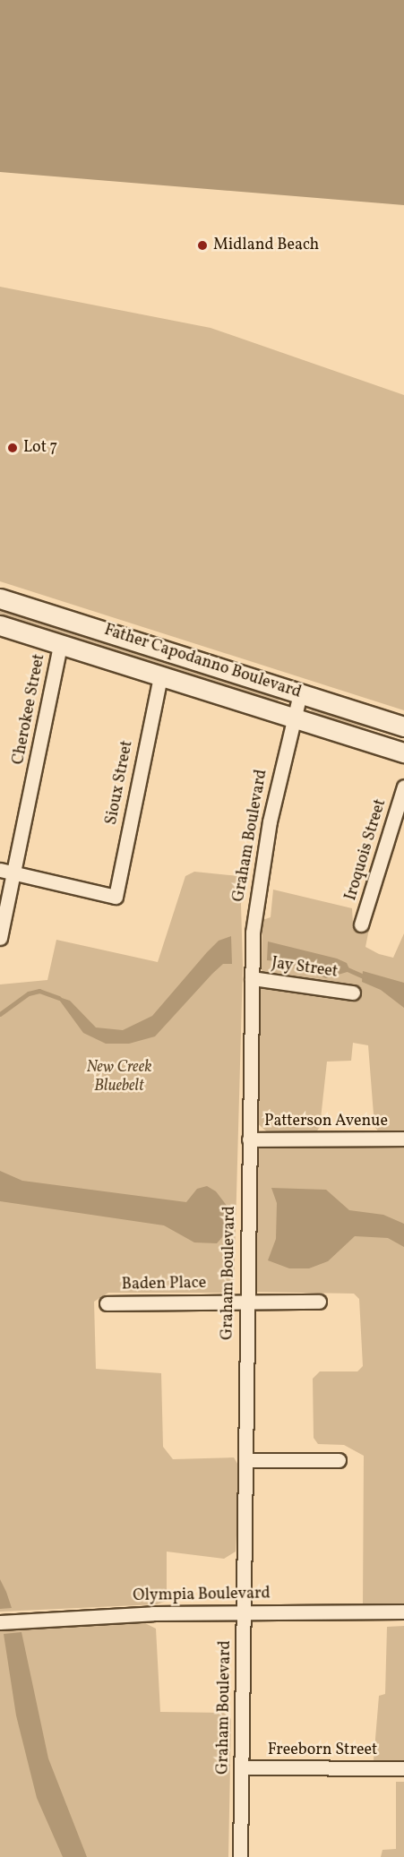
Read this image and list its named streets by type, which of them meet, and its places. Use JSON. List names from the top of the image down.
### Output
{
  "streets": {
    "main road": ["Father Capodanno Boulevard"],
    "street": [
      "Cherokee Street",
      "Sioux Street",
      "Graham Boulevard",
      "Iroquois Street",
      "Jay Street",
      "Patterson Avenue",
      "Baden Place",
      "Olympia Boulevard",
      "Freeborn Street"
    ]
  },
  "crossings": [
    ["Father Capodanno Boulevard", "Cherokee Street"],
    ["Father Capodanno Boulevard", "Sioux Street"],
    ["Father Capodanno Boulevard", "Graham Boulevard"],
    ["Cherokee Street", "Sioux Street"],
    ["Graham Boulevard", "Jay Street"],
    ["Graham Boulevard", "Patterson Avenue"],
    ["Graham Boulevard", "Baden Place"],
    ["Graham Boulevard", "Olympia Boulevard"],
    ["Graham Boulevard", "Freeborn Street"]
  ],
  "parks": ["New Creek Bluebelt"],
  "places": ["Midland Beach", "Lot 7"]
}
